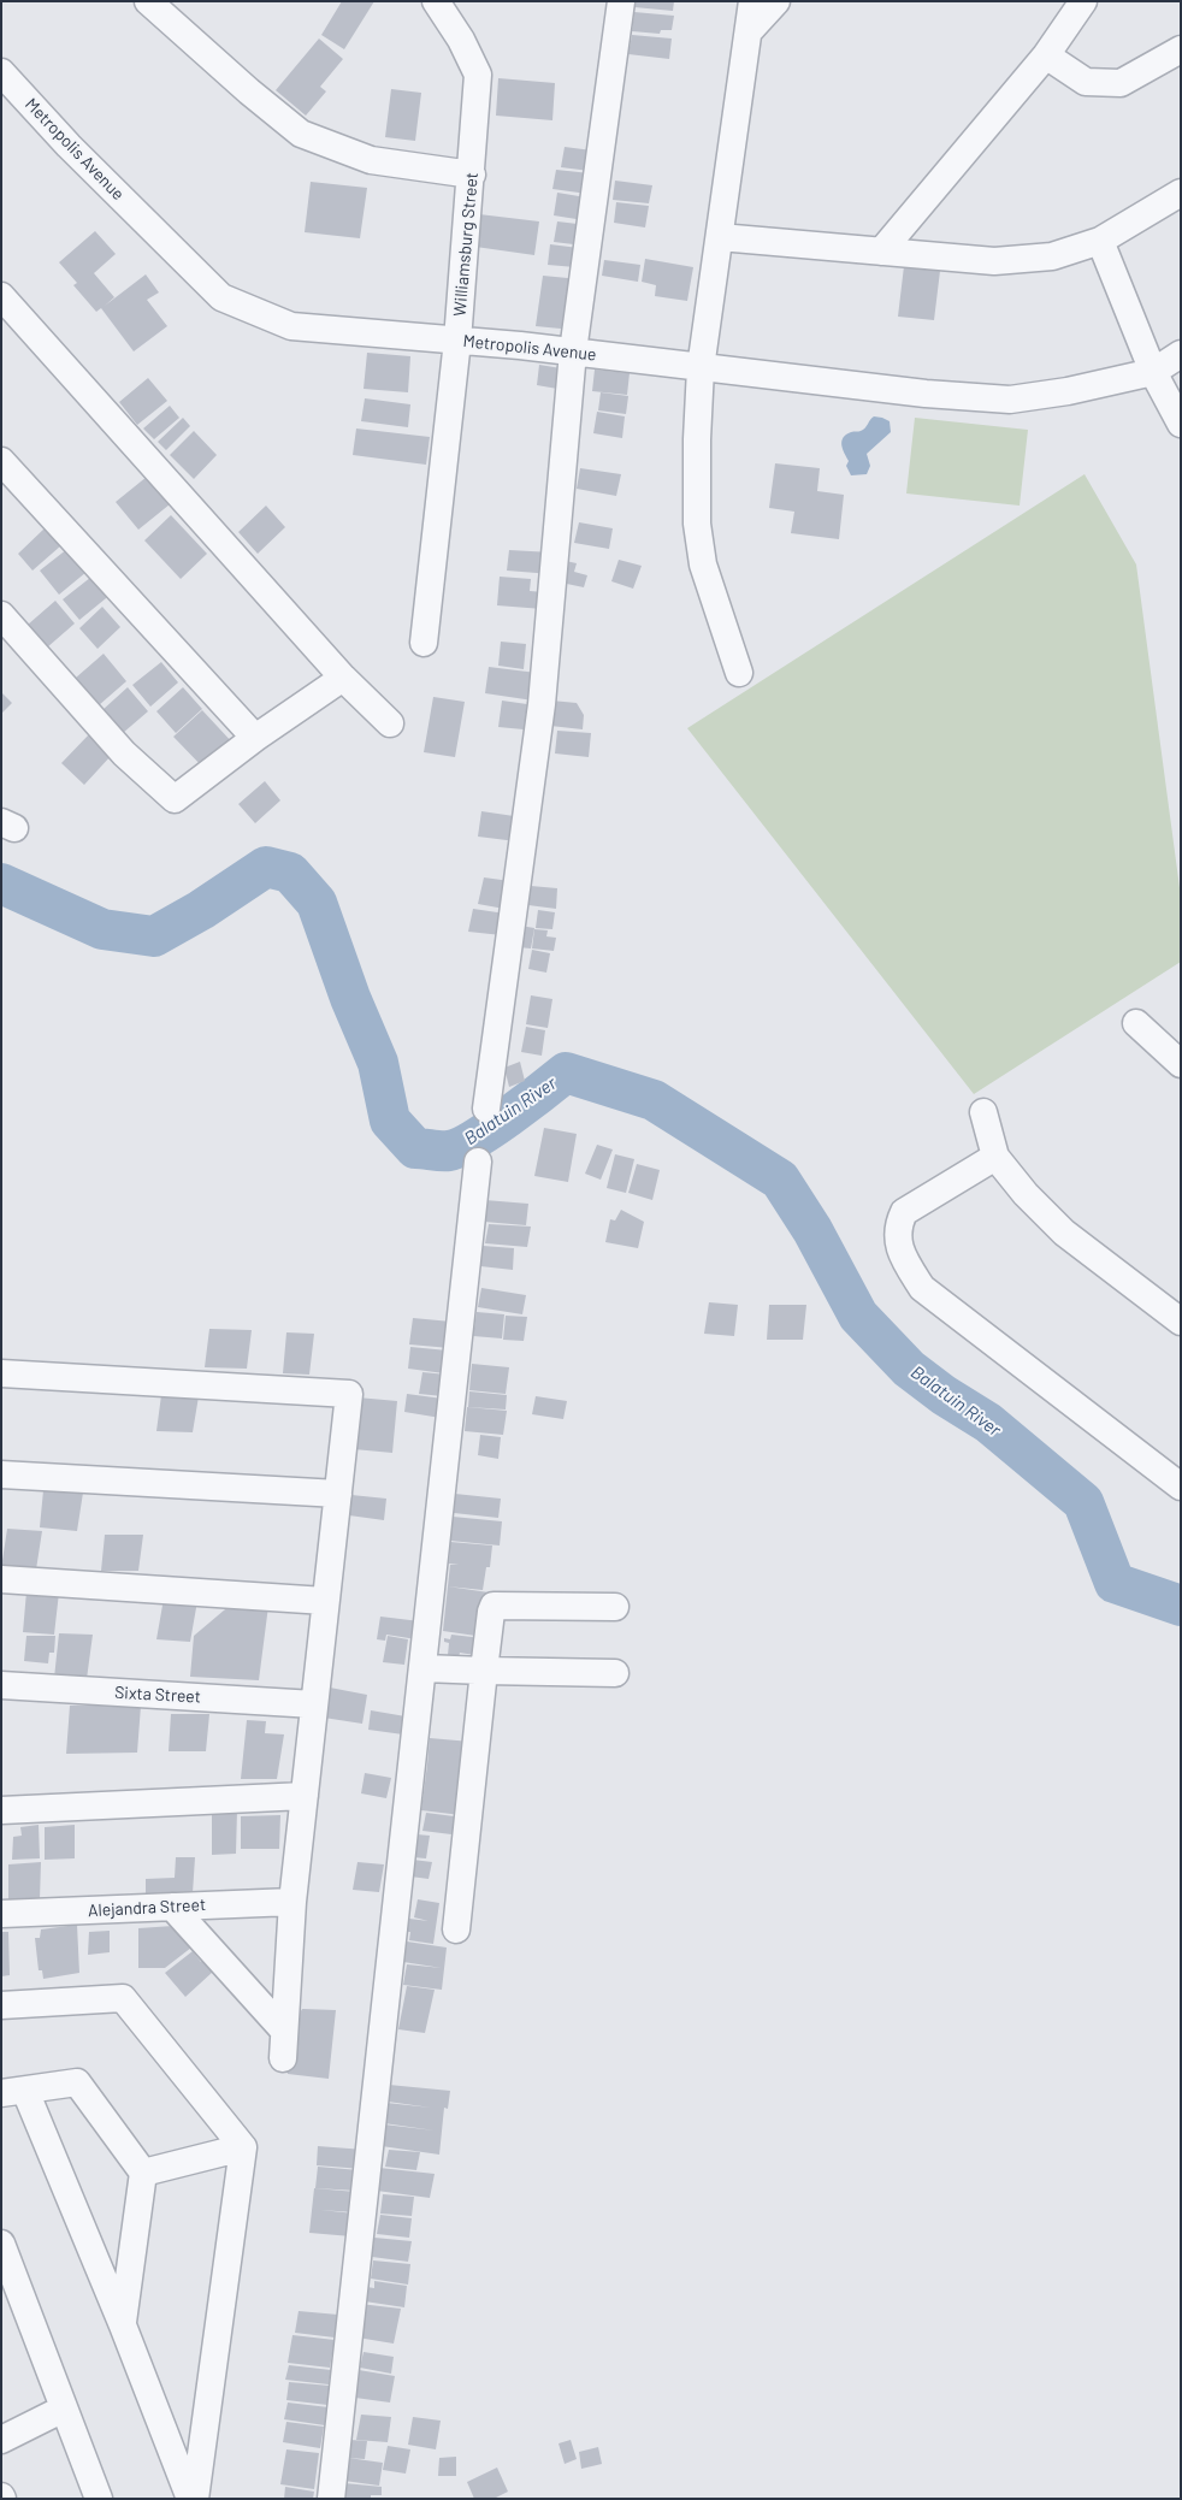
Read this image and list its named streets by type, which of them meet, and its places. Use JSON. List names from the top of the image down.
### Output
{
  "streets": {
    "street": [
      "Metropolis Avenue",
      "Williamsburg Street",
      "Sixta Street",
      "Alejandra Street"
    ]
  },
  "crossings": [
    ["Metropolis Avenue", "Williamsburg Street"]
  ],
  "water": ["Balatuin River"]
}
